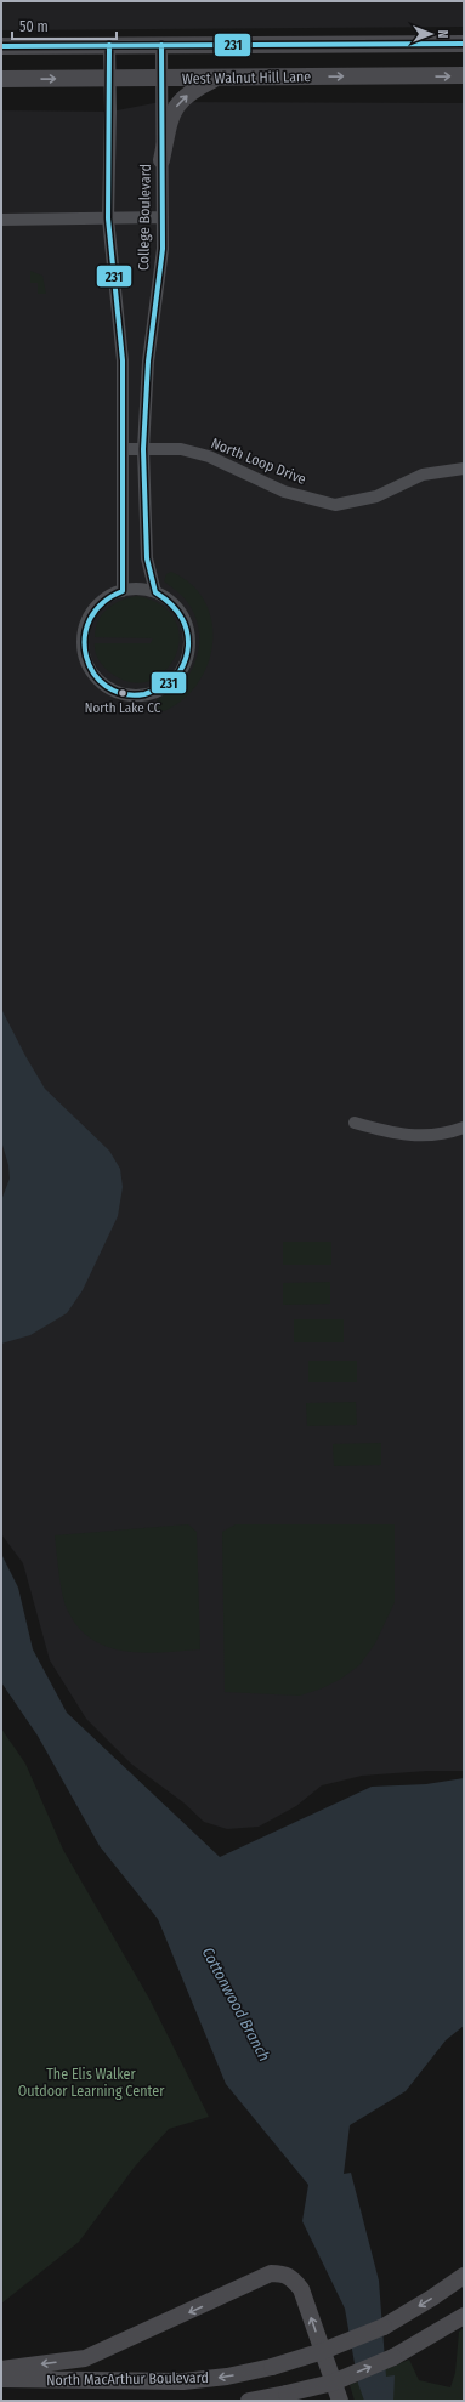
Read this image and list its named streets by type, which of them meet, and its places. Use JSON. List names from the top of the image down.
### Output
{
  "streets": {
    "main road": ["West Walnut Hill Lane", "North MacArthur Boulevard"],
    "street": ["College Boulevard", "North Loop Drive"]
  },
  "crossings": [
    ["West Walnut Hill Lane", "College Boulevard"],
    ["College Boulevard", "North Loop Drive"]
  ],
  "water": ["Cottonwood Branch"],
  "parks": ["The Elis Walker Outdoor Learning Center"],
  "places": ["North Lake CC"],
  "lines": ["transit line 231"],
  "scale_bar": "50 m",
  "north": "right"
}
